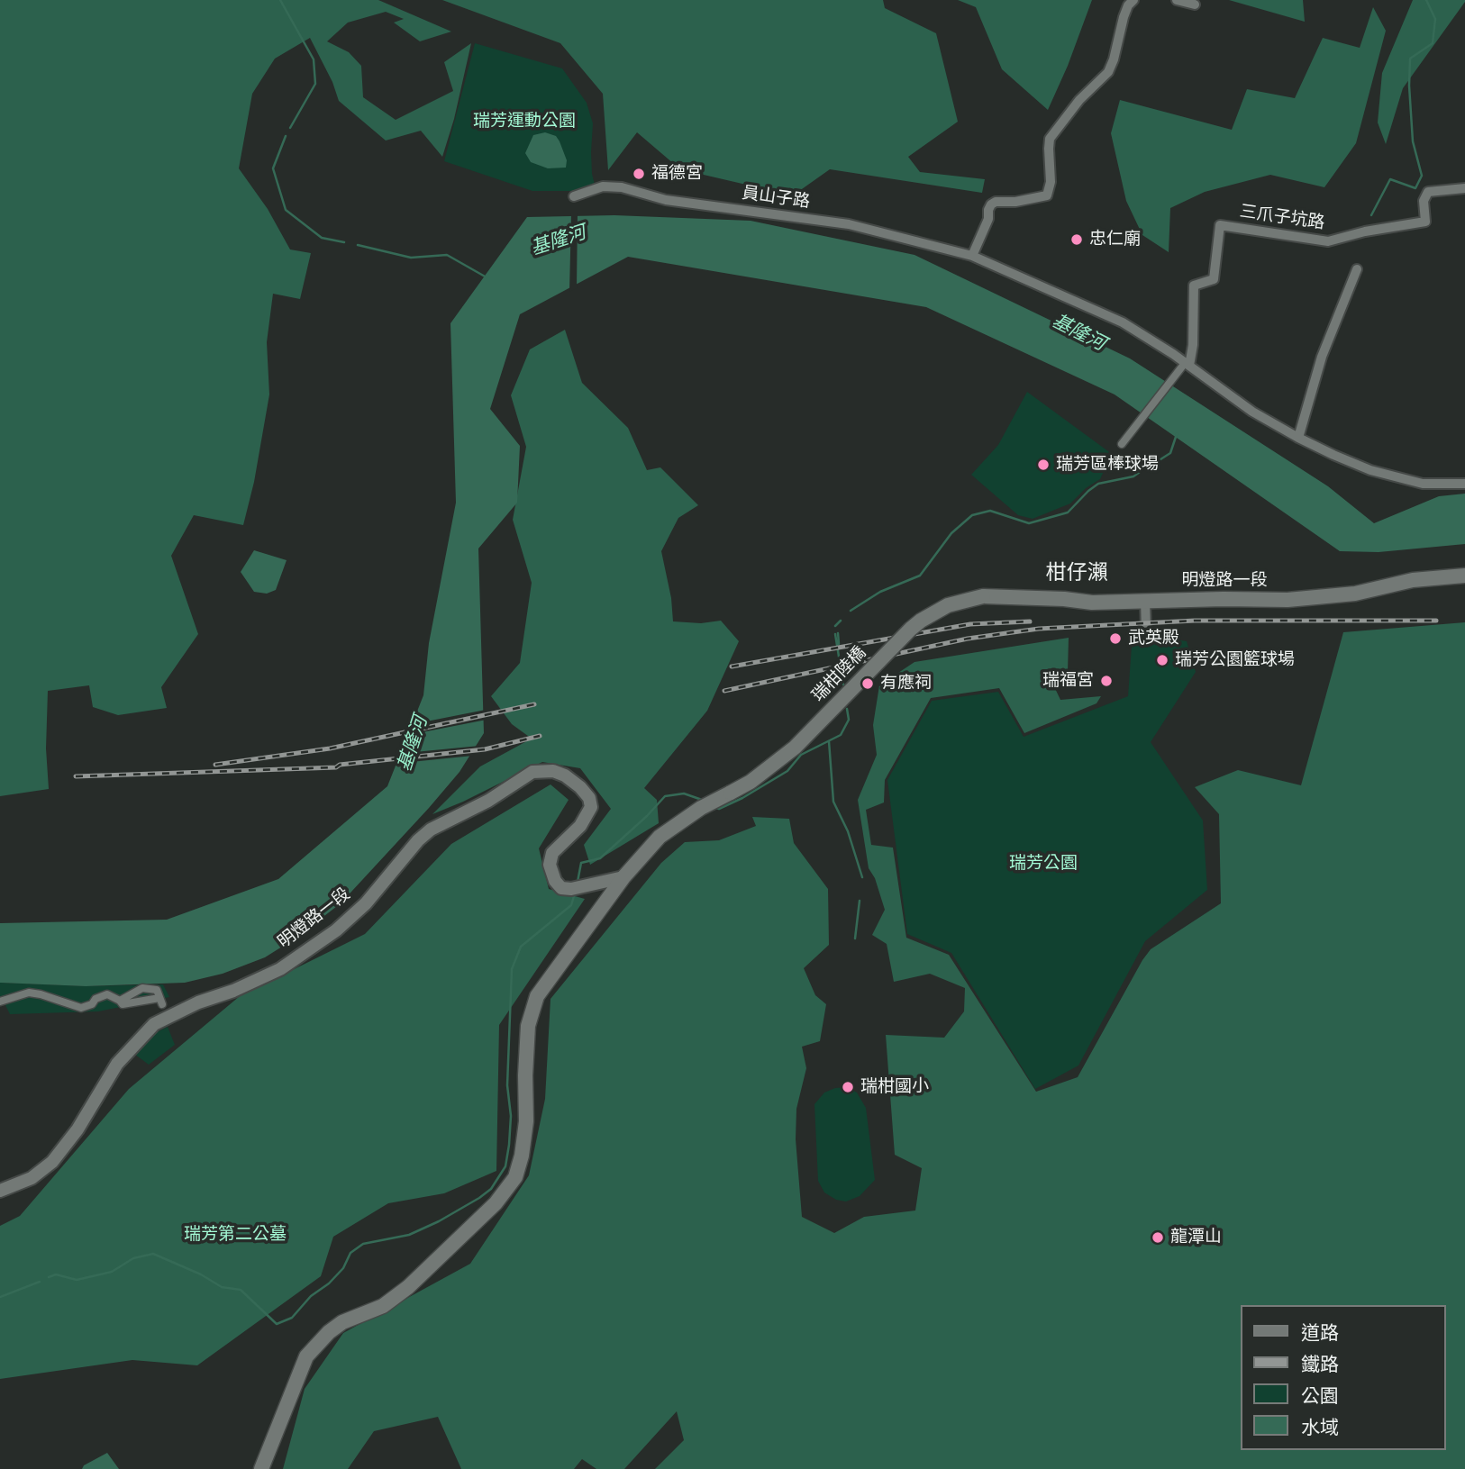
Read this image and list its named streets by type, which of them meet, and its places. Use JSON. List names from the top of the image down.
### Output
{
  "streets": {
    "main road": ["明燈路一段", "瑞柑陸橋"],
    "street": ["員山子路", "三爪子坑路"]
  },
  "crossings": [
    ["明燈路一段", "瑞柑陸橋"]
  ],
  "districts": ["柑仔瀨"],
  "water": ["基隆河"],
  "parks": ["瑞芳運動公園", "瑞芳公園", "瑞芳第二公墓"],
  "places": [
    "福德宮",
    "忠仁廟",
    "瑞芳區棒球場",
    "武英殿",
    "瑞芳公園籃球場",
    "瑞福宮",
    "有應祠",
    "瑞柑國小",
    "龍潭山"
  ],
  "legend": [
    "道路",
    "鐵路",
    "公園",
    "水域"
  ]
}
